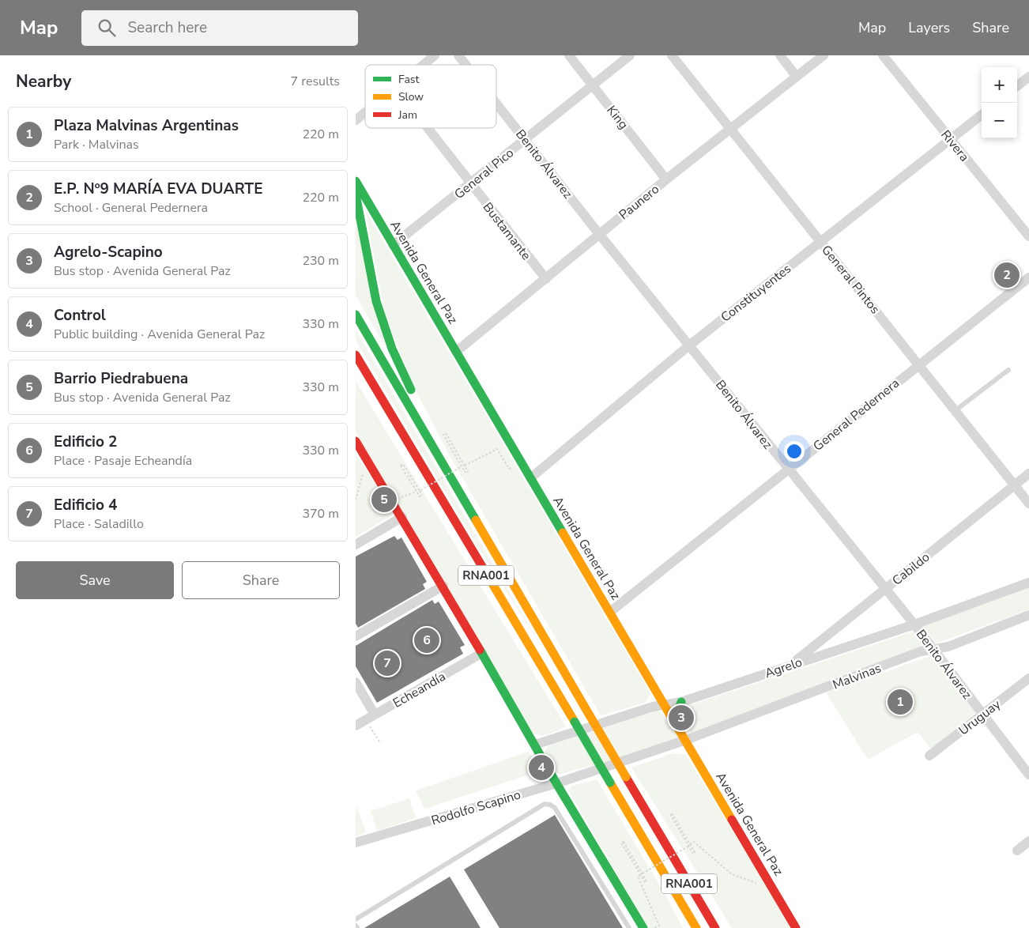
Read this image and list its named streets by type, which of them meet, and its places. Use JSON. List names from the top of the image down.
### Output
{
  "streets": {
    "main road": ["Avenida General Paz", "RNA001"],
    "street": [
      "King",
      "Rivera",
      "Benito Álvarez",
      "General Pico",
      "Paunero",
      "Bustamante",
      "General Pintos",
      "Constituyentes",
      "General Pedernera",
      "Cabildo",
      "Agrelo",
      "Malvinas",
      "Echeandía",
      "Uruguay",
      "Rodolfo Scapino"
    ]
  },
  "crossings": [
    ["King", "General Pico"],
    ["King", "Paunero"],
    ["Rivera", "Constituyentes"],
    ["Benito Álvarez", "General Pico"],
    ["Benito Álvarez", "Paunero"],
    ["Benito Álvarez", "Constituyentes"],
    ["Benito Álvarez", "General Pedernera"],
    ["Benito Álvarez", "Cabildo"],
    ["Benito Álvarez", "Agrelo"],
    ["Benito Álvarez", "Malvinas"],
    ["Benito Álvarez", "Uruguay"],
    ["General Pico", "Bustamante"],
    ["General Pico", "Avenida General Paz"],
    ["Paunero", "Bustamante"],
    ["Paunero", "Avenida General Paz"],
    ["Paunero", "General Pintos"],
    ["Avenida General Paz", "Constituyentes"],
    ["Avenida General Paz", "General Pedernera"],
    ["Avenida General Paz", "Agrelo"],
    ["Avenida General Paz", "Malvinas"],
    ["Avenida General Paz", "Rodolfo Scapino"],
    ["General Pintos", "Constituyentes"],
    ["General Pintos", "General Pedernera"],
    ["General Pintos", "Cabildo"],
    ["Cabildo", "Agrelo"],
    ["Malvinas", "Rodolfo Scapino"]
  ],
  "legend": ["Fast", "Slow", "Jam"],
  "page": {
    "header": "Map",
    "search": "Search here",
    "nav": ["Map", "Layers", "Share"],
    "heading": ["Nearby", "7 results"],
    "map_buttons": ["+", "−"],
    "list": [
      {
        "mark": "1",
        "name": "Plaza Malvinas Argentinas",
        "note": "Park · Malvinas",
        "value": "220 m"
      },
      {
        "mark": "2",
        "name": "E.P. Nº9 MARÍA EVA DUARTE",
        "note": "School · General Pedernera",
        "value": "220 m"
      },
      {
        "mark": "3",
        "name": "Agrelo-Scapino",
        "note": "Bus stop · Avenida General Paz",
        "value": "230 m"
      },
      {
        "mark": "4",
        "name": "Control",
        "note": "Public building · Avenida General Paz",
        "value": "330 m"
      },
      {
        "mark": "5",
        "name": "Barrio Piedrabuena",
        "note": "Bus stop · Avenida General Paz",
        "value": "330 m"
      },
      {
        "mark": "6",
        "name": "Edificio 2",
        "note": "Place · Pasaje Echeandía",
        "value": "330 m"
      },
      {
        "mark": "7",
        "name": "Edificio 4",
        "note": "Place · Saladillo",
        "value": "370 m"
      }
    ],
    "pins": [
      "2",
      "5",
      "6",
      "7",
      "1",
      "3",
      "4"
    ],
    "buttons": ["Save", "Share"]
  }
}
